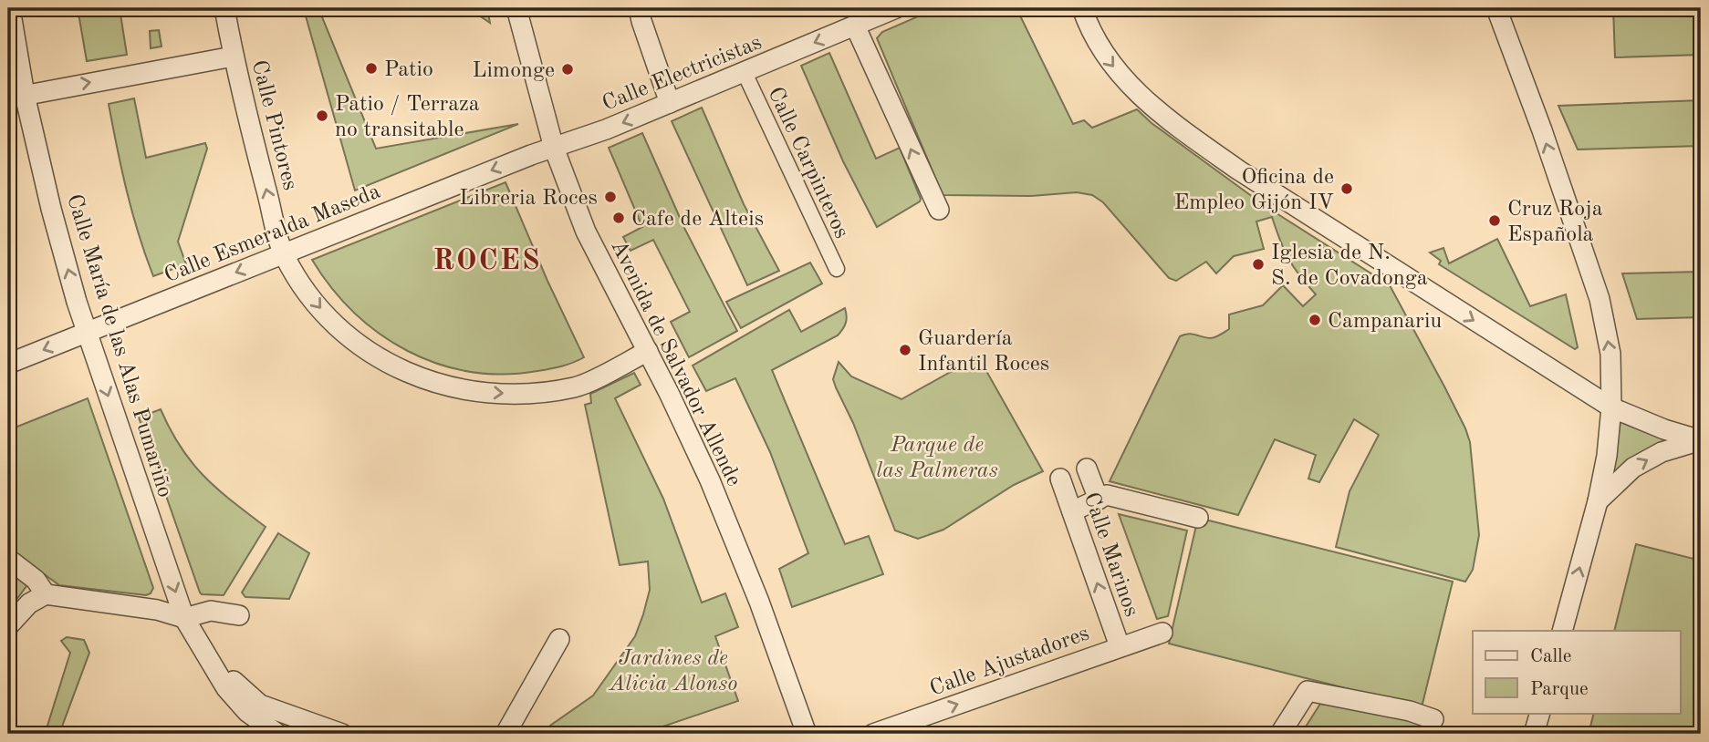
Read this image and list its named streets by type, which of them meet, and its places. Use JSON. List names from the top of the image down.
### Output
{
  "streets": {
    "street": [
      "Calle Electricistas",
      "Calle Pintores",
      "Calle Carpinteros",
      "Calle Esmeralda Maseda",
      "Calle María de las Alas Pumariño",
      "Avenida de Salvador Allende",
      "Calle Marinos",
      "Calle Ajustadores"
    ]
  },
  "crossings": [
    ["Calle Electricistas", "Calle Carpinteros"],
    ["Calle Electricistas", "Calle Esmeralda Maseda"],
    ["Calle Electricistas", "Avenida de Salvador Allende"],
    ["Calle Pintores", "Calle Esmeralda Maseda"],
    ["Calle Pintores", "Avenida de Salvador Allende"],
    ["Calle Esmeralda Maseda", "Calle María de las Alas Pumariño"],
    ["Calle Esmeralda Maseda", "Avenida de Salvador Allende"],
    ["Calle Marinos", "Calle Ajustadores"]
  ],
  "one_way": [
    "Calle Electricistas",
    "Calle Esmeralda Maseda",
    "Calle Marinos",
    "Calle Ajustadores"
  ],
  "districts": ["ROCES"],
  "parks": ["Parque de las Palmeras", "Jardines de Alicia Alonso"],
  "places": [
    "Patio",
    "Limonge",
    "Patio / Terraza no transitable",
    "Oficina de Empleo Gijón IV",
    "Libreria Roces",
    "Cafe de Alteis",
    "Cruz Roja Española",
    "Iglesia de N. S. de Covadonga",
    "Campanariu",
    "Guardería Infantil Roces"
  ],
  "legend": ["Calle", "Parque"]
}
